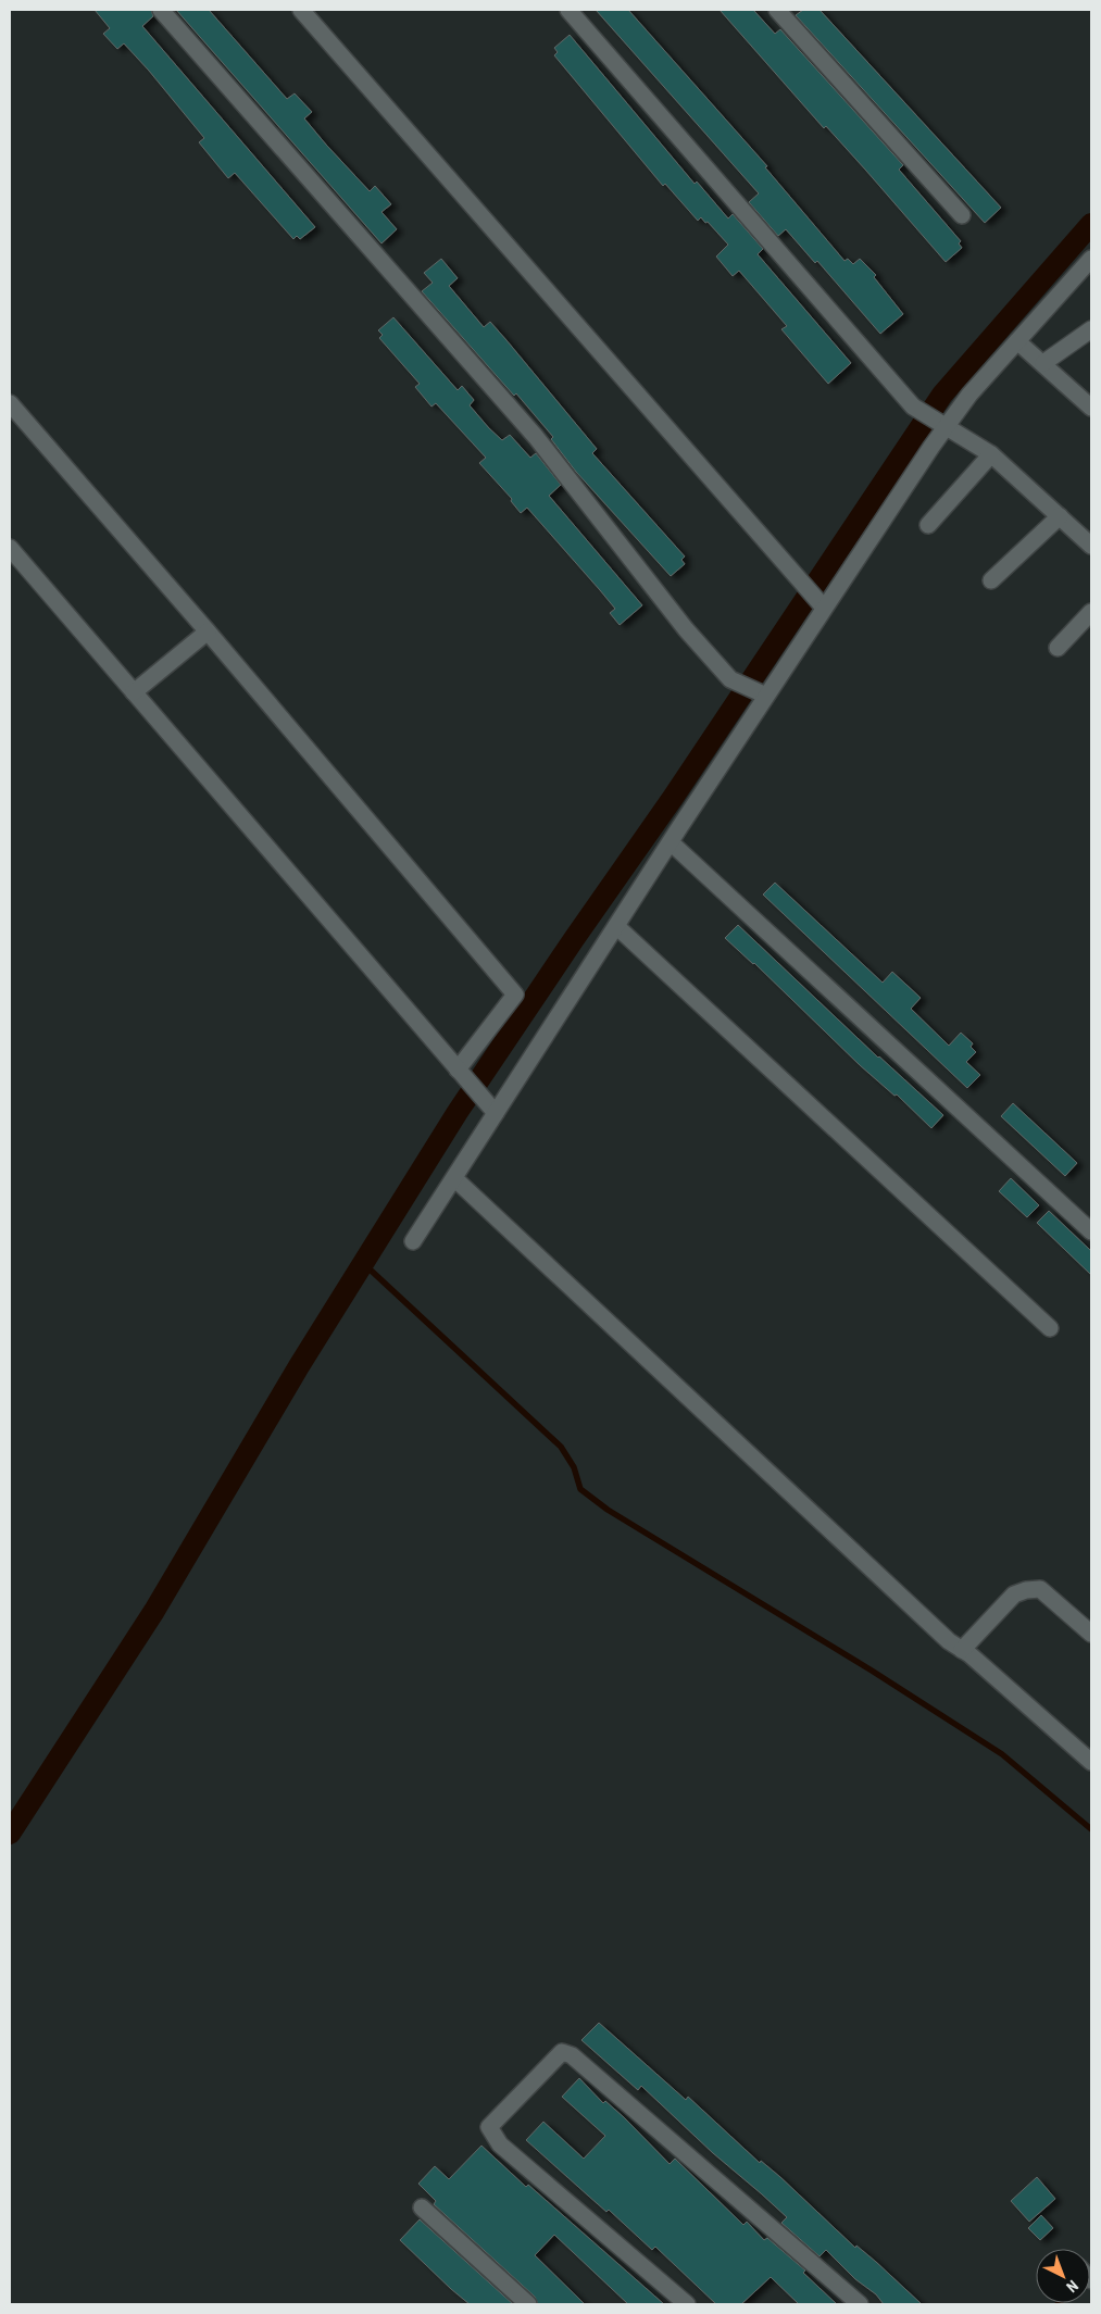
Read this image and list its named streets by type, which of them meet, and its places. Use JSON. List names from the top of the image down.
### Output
{
  "north": "bottom right"
}
